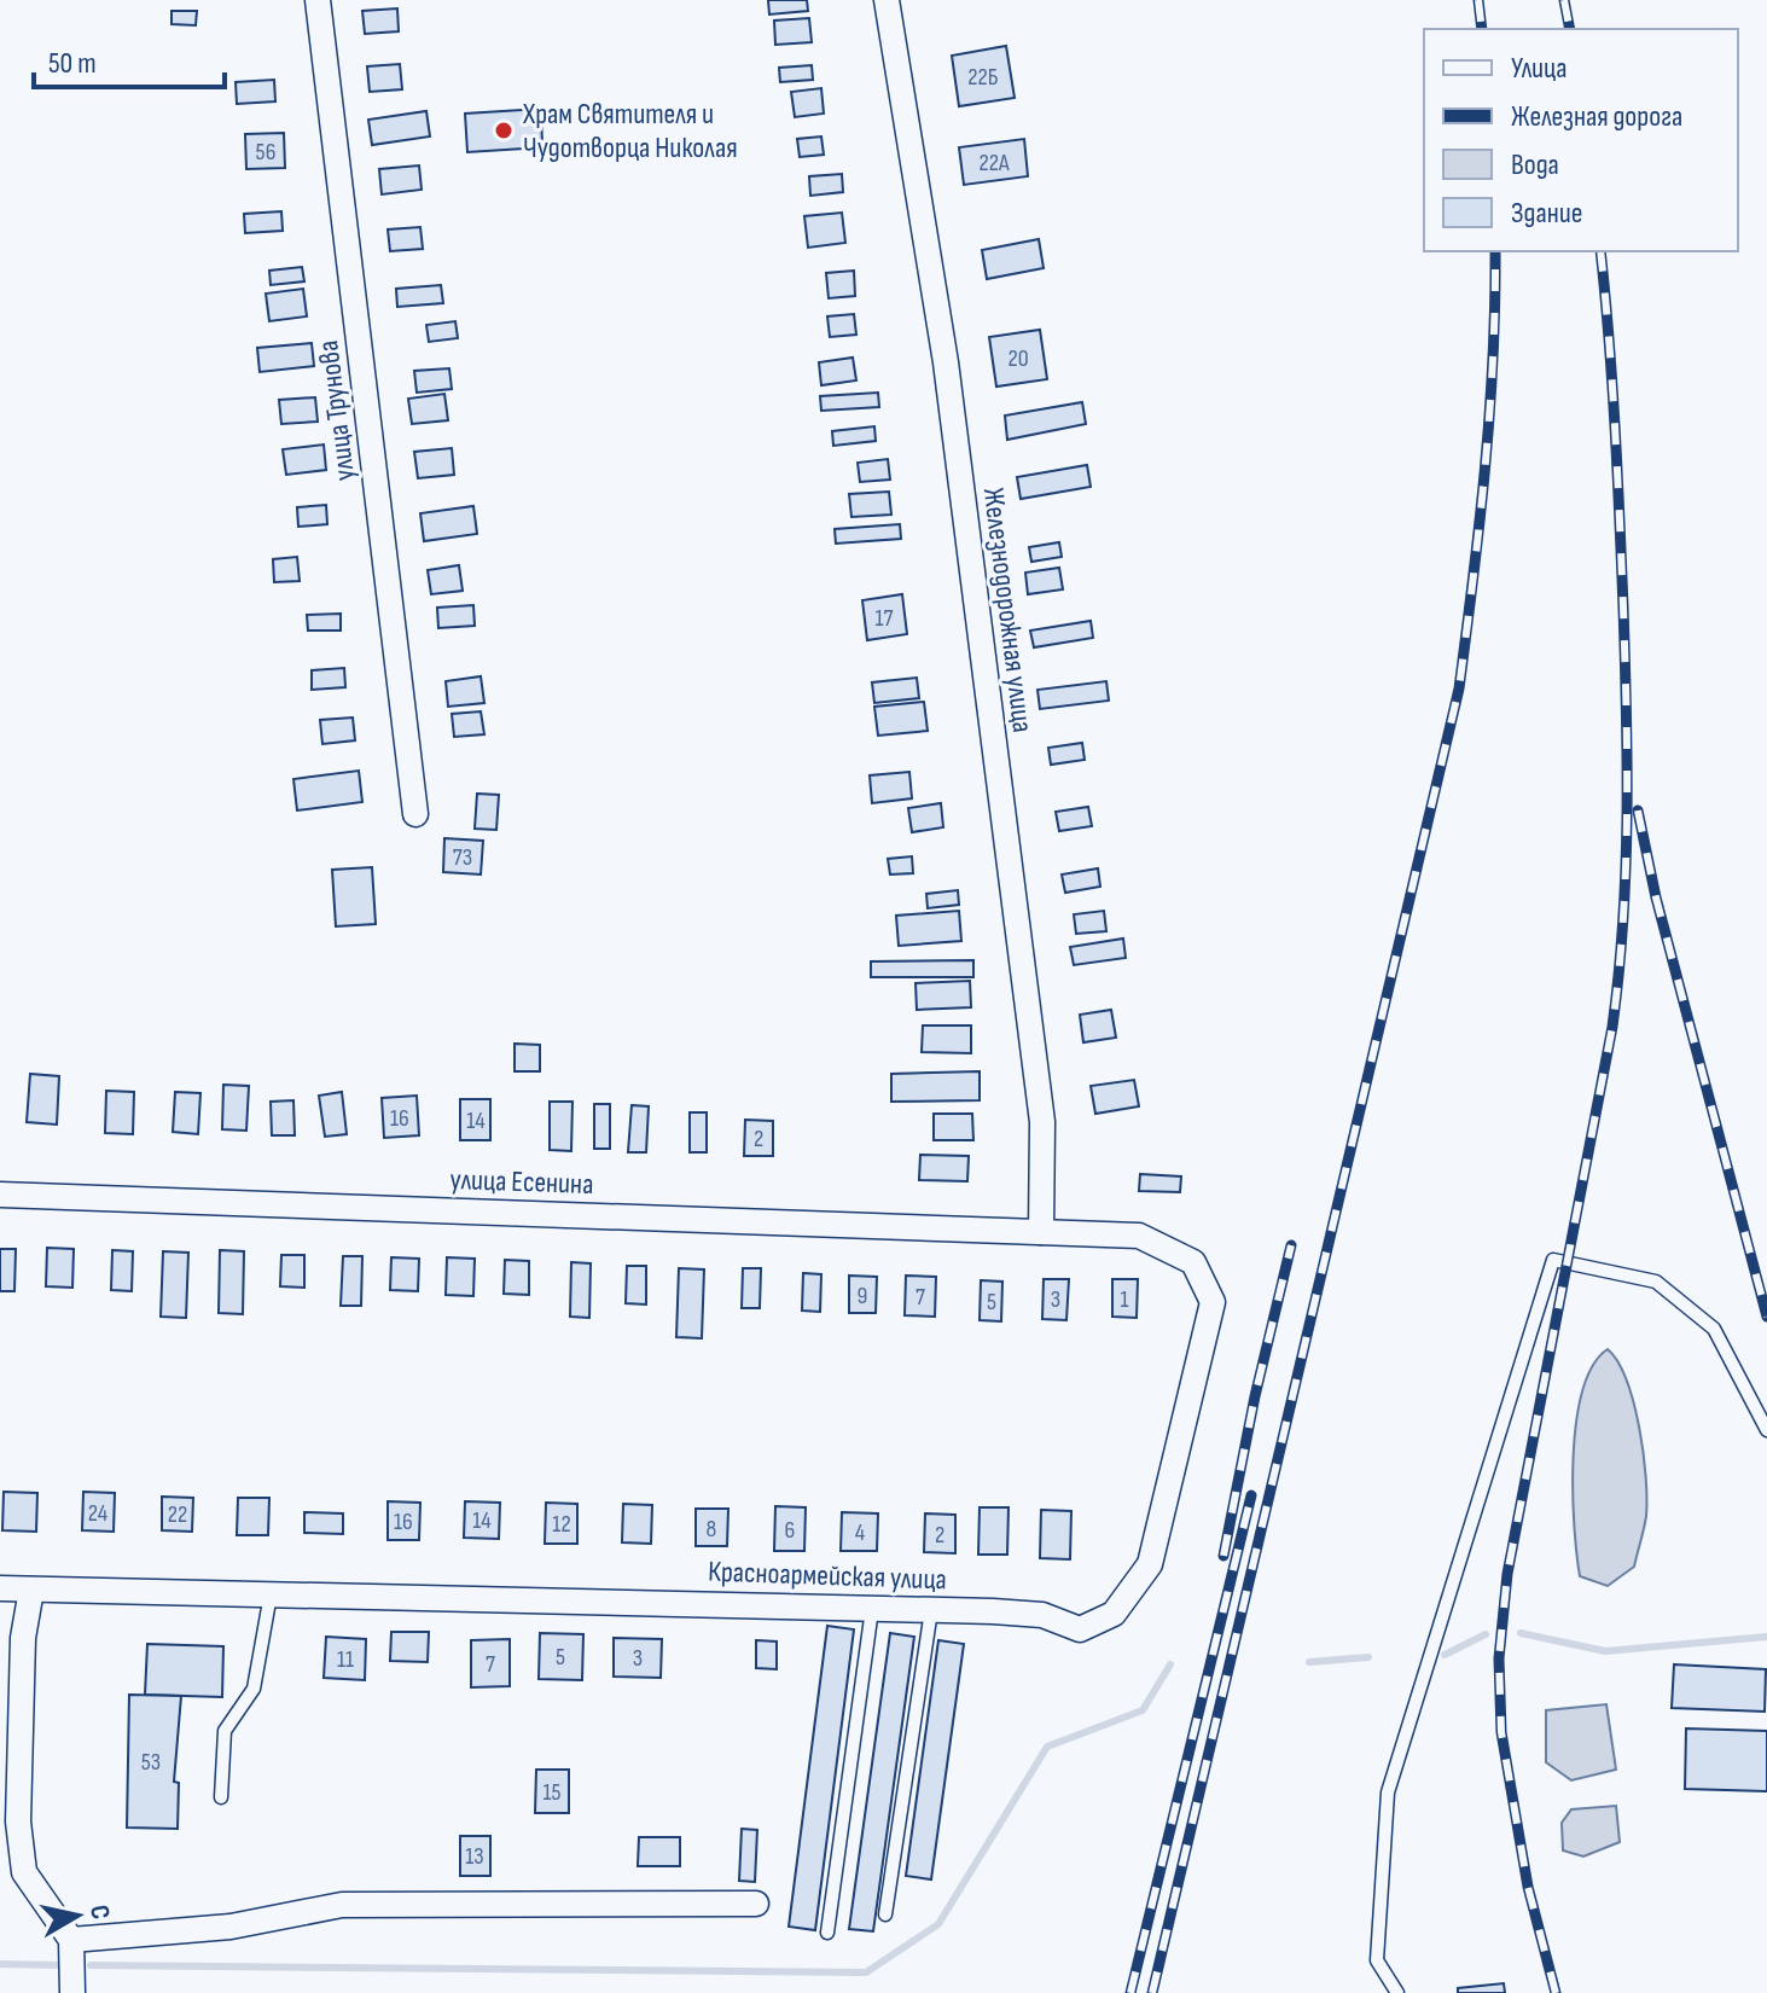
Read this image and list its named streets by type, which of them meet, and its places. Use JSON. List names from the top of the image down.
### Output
{
  "streets": {
    "street": [
      "улица Трунова",
      "Железнодорожная улица",
      "улица Есенина",
      "Красноармейская улица"
    ]
  },
  "crossings": [
    ["Железнодорожная улица", "улица Есенина"],
    ["Железнодорожная улица", "Красноармейская улица"],
    ["улица Есенина", "Красноармейская улица"]
  ],
  "places": ["Храм Святителя и Чудотворца Николая"],
  "house_numbers": [
    "22Б",
    "56",
    "22А",
    "20",
    "17",
    "73",
    "16",
    "14",
    "2",
    "9",
    "7",
    "3",
    "1",
    "5",
    "24",
    "22",
    "14",
    "16",
    "12",
    "8",
    "6",
    "4",
    "2",
    "5",
    "3",
    "11",
    "7",
    "53",
    "15",
    "13"
  ],
  "legend": [
    "Улица",
    "Железная дорога",
    "Вода",
    "Здание"
  ],
  "scale_bar": "50 m",
  "north": "right"
}
